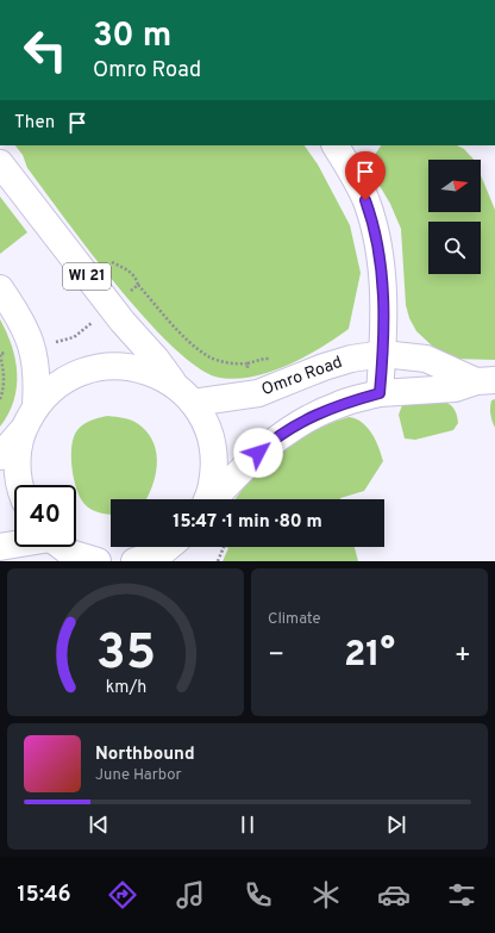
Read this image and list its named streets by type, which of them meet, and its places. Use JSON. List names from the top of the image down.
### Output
{
  "streets": {
    "main road": ["WI 21", "Omro Road"]
  },
  "crossings": [
    ["WI 21", "Omro Road"]
  ],
  "north": "right",
  "page": {
    "turn": ["30 m", "Omro Road"],
    "then": "Then",
    "limit": "40",
    "trip": "15:47 · 1 min · 80 m",
    "tile": "Climate",
    "heat": ["−", "21°", "+"],
    "song": ["Northbound", "June Harbor"],
    "tabs": "15:46",
    "gauge": ["35", "km/h"]
  }
}
